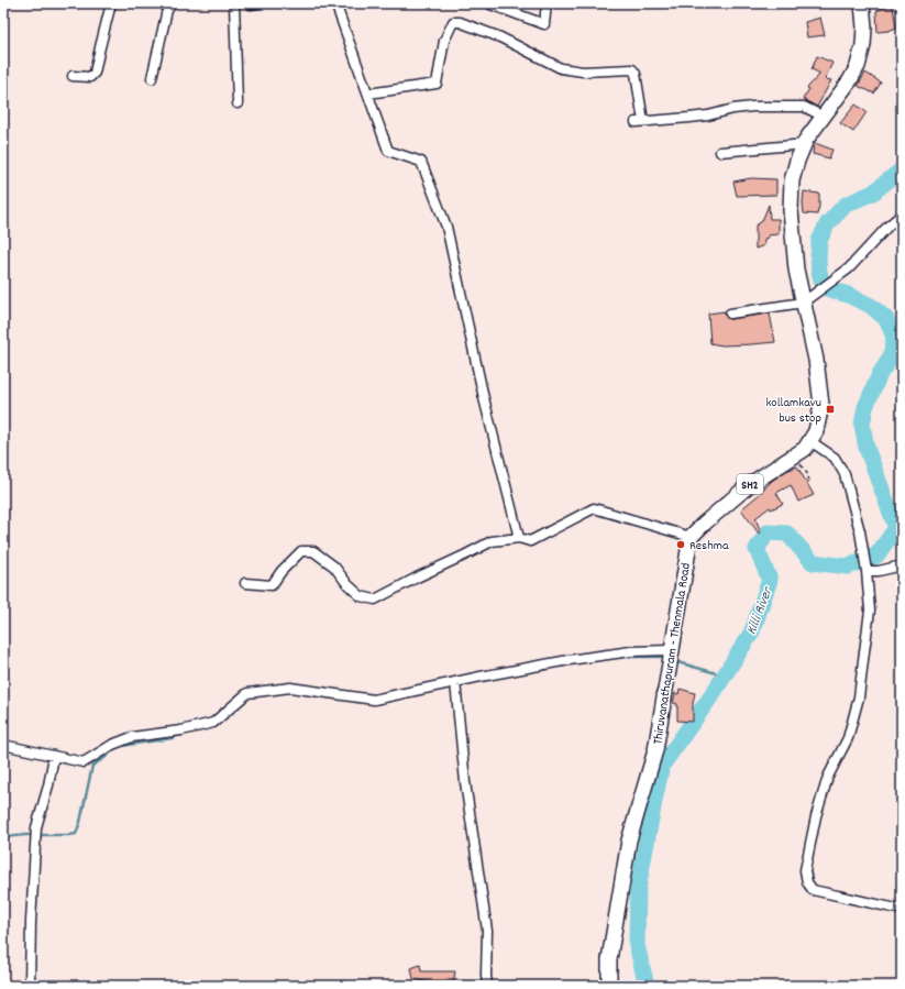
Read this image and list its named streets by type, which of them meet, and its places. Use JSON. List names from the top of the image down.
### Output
{
  "streets": {
    "main road": ["SH2", "Thiruvanathapuram - Thenmala Road"]
  },
  "crossings": [
    ["SH2", "Thiruvanathapuram - Thenmala Road"]
  ],
  "water": ["Killi River"],
  "places": {
    "transit": ["kollamkavu bus stop"],
    "other": ["Reshma"]
  }
}
